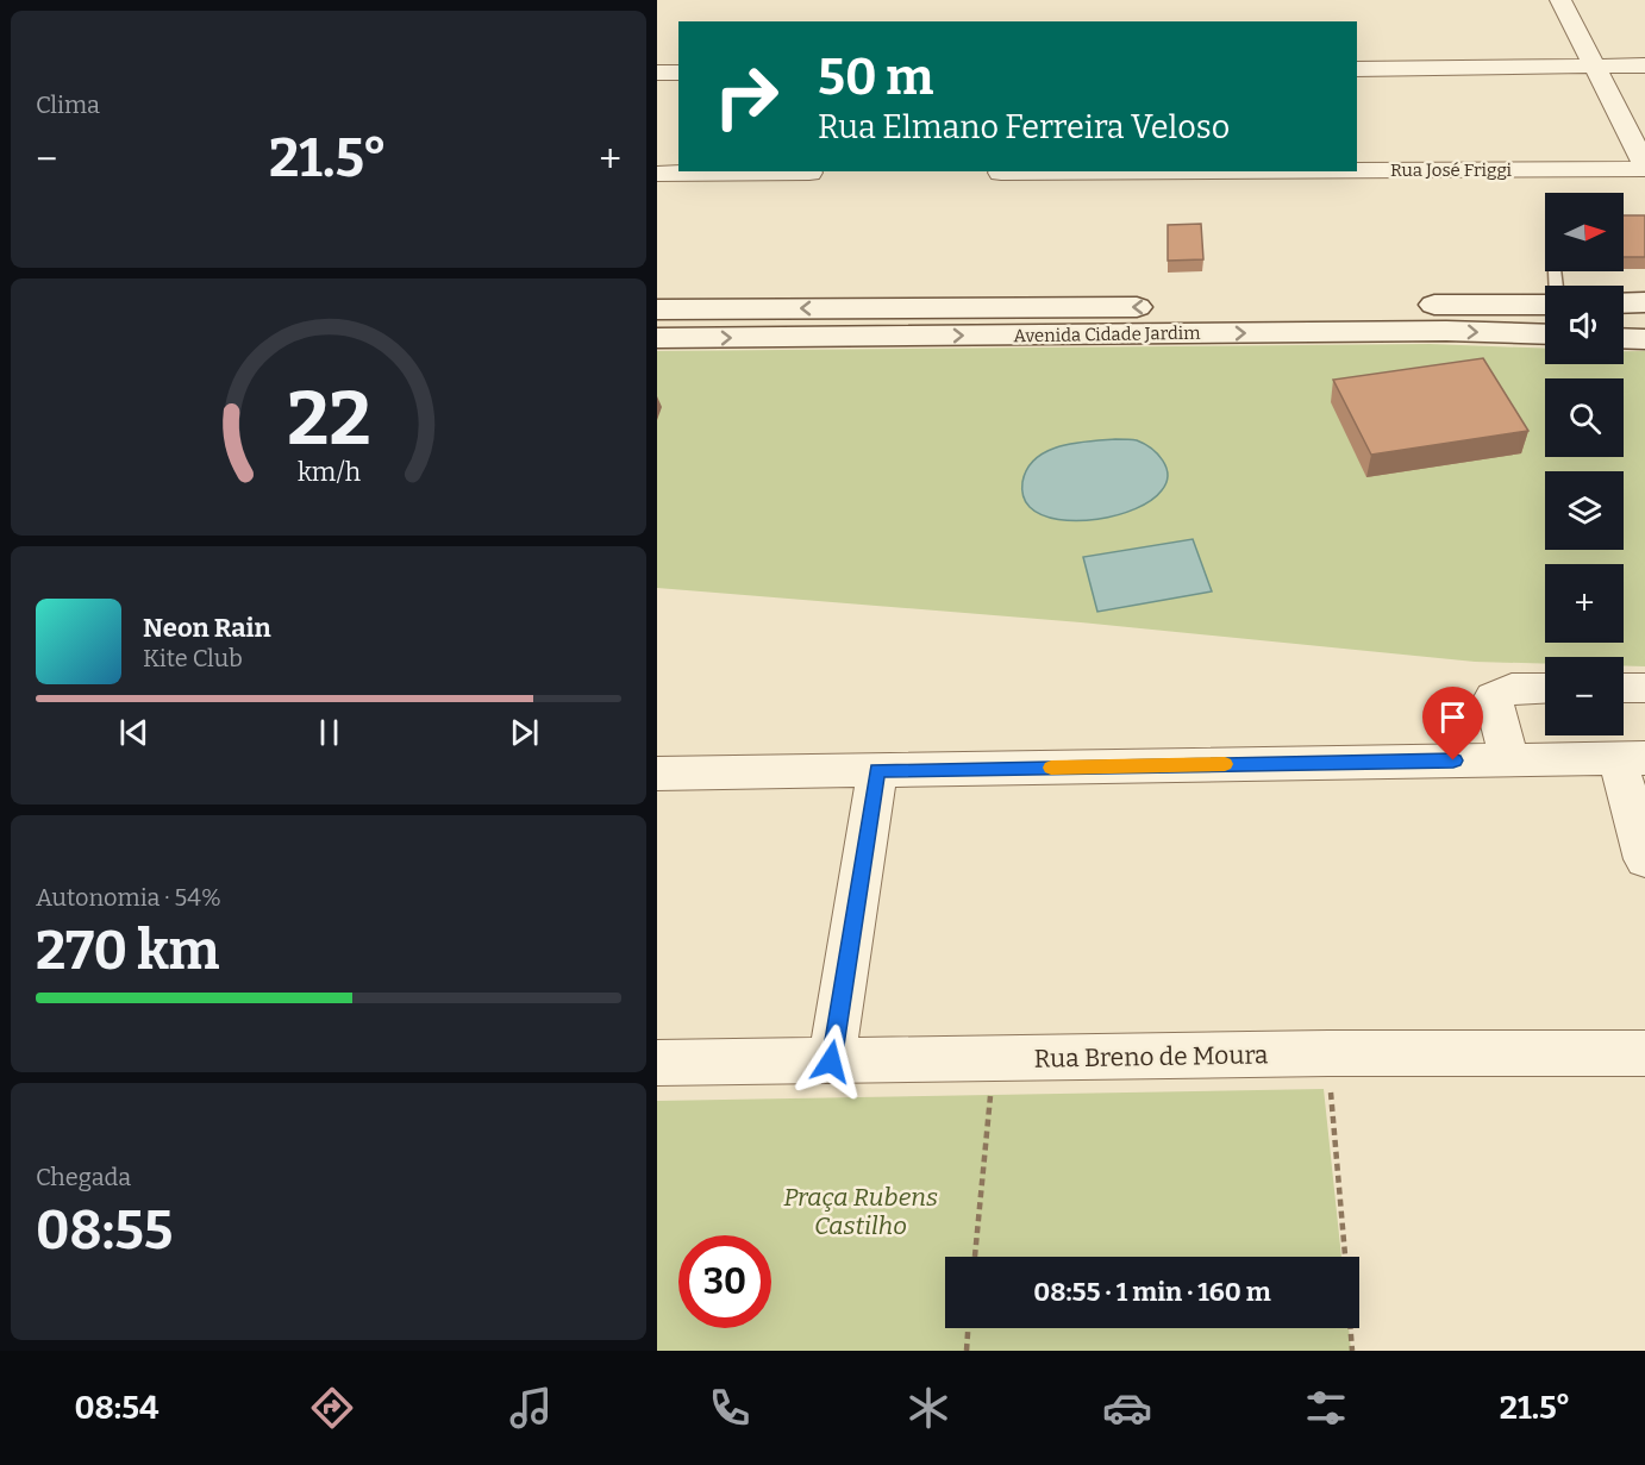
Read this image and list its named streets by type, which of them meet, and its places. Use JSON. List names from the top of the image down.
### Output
{
  "streets": {
    "main road": ["Avenida Cidade Jardim"],
    "street": ["Rua José Friggi", "Rua Breno de Moura"]
  },
  "parks": ["Praça Rubens Castilho"],
  "north": "right",
  "page": {
    "tile": [
      "Clima",
      ["Autonomia · 54%", "270 km"],
      ["Chegada", "08:55"]
    ],
    "turn": ["50 m", "Rua Elmano Ferreira Veloso"],
    "heat": ["−", "21.5°", "+"],
    "map_buttons": ["+", "−"],
    "song": ["Neon Rain", "Kite Club"],
    "limit": "30",
    "trip": "08:55 · 1 min · 160 m",
    "tabs": ["08:54", "21.5°"],
    "gauge": ["22", "km/h"]
  }
}
